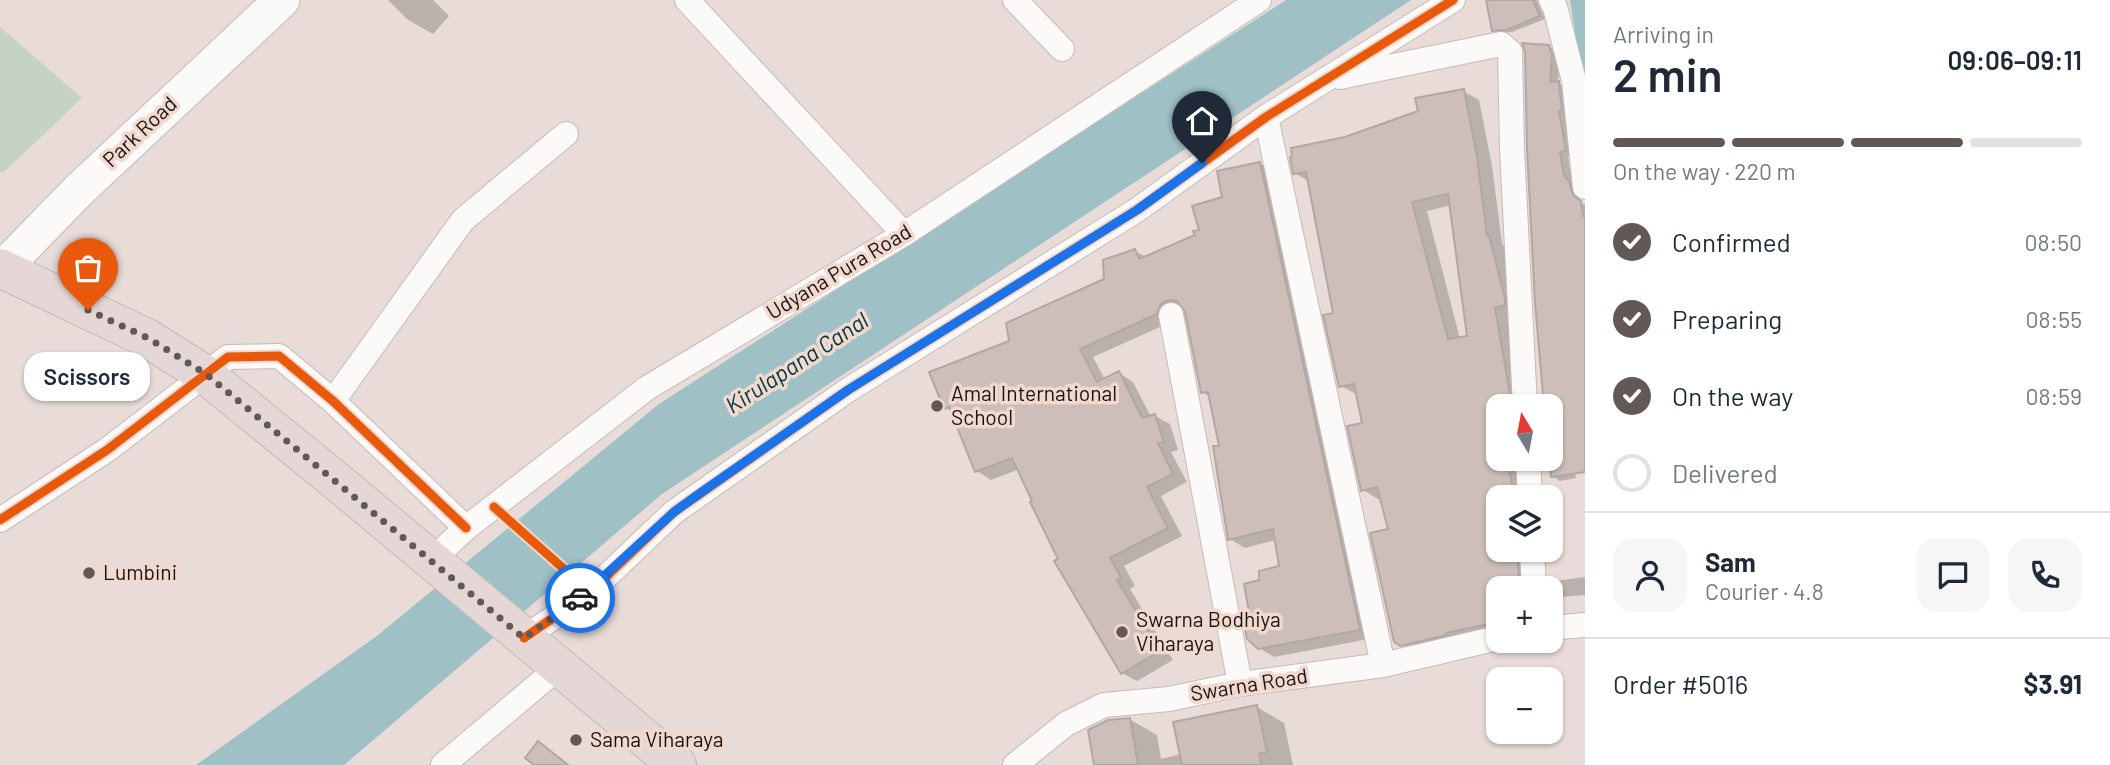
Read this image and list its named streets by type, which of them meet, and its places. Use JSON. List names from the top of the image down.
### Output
{
  "streets": {
    "main road": ["Park Road"],
    "street": ["Udyana Pura Road", "Swarna Road"]
  },
  "water": ["Kirulapana Canal"],
  "places": [
    "Scissors",
    "Amal International School",
    "Lumbini",
    "Swarna Bodhiya Viharaya",
    "Sama Viharaya"
  ],
  "north": "top",
  "page": {
    "heading": ["2 min", "Arriving in", "09:06–09:11"],
    "panel": [
      "Sam",
      "Courier · 4.8",
      "Order #5016",
      "$3.91"
    ],
    "bar": "On the way · 220 m",
    "list": [
      ["Confirmed", "08:50"],
      ["Preparing", "08:55"],
      ["On the way", "08:59"],
      "Delivered"
    ],
    "bubble": "Scissors",
    "map_buttons": ["+", "−"]
  }
}
